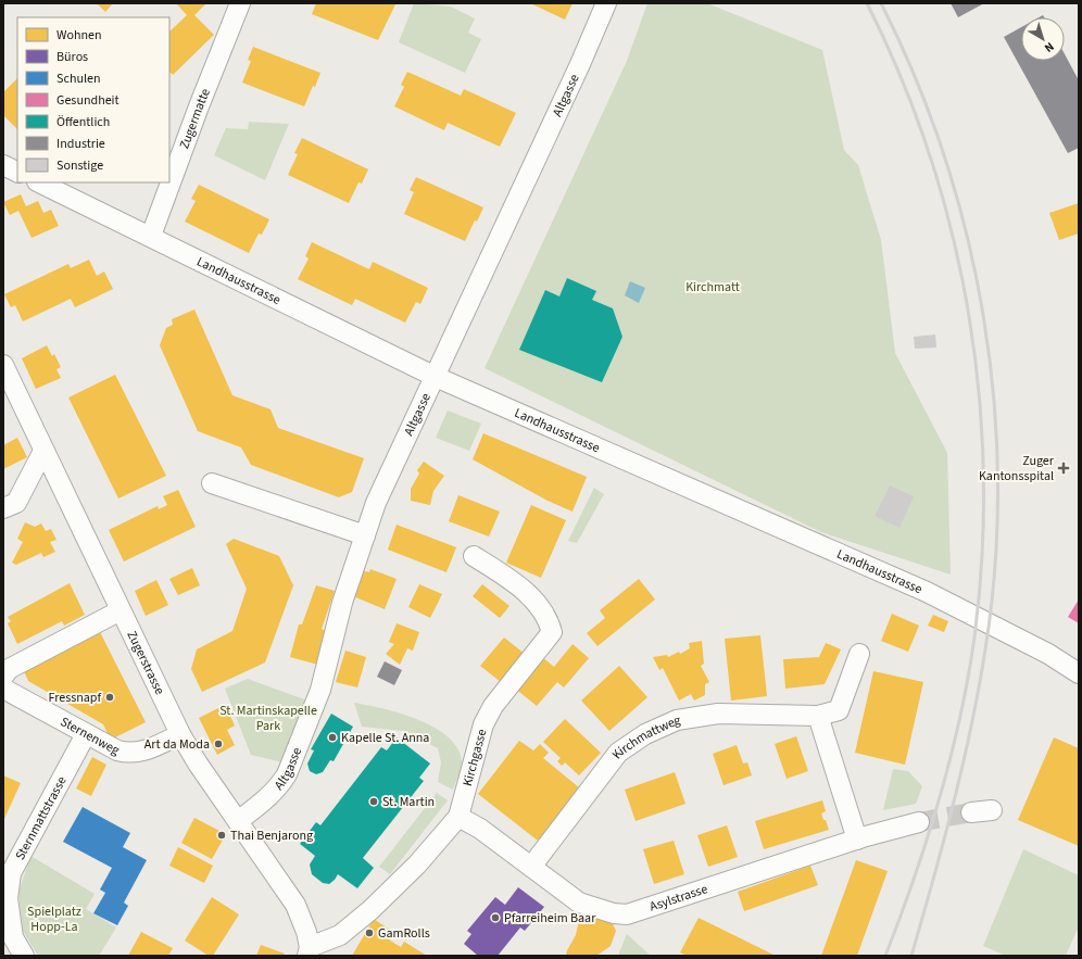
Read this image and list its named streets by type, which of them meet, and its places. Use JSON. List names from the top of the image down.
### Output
{
  "streets": {
    "street": [
      "Altgasse",
      "Zugermatte",
      "Landhausstrasse",
      "Zugerstrasse",
      "Sternenweg",
      "Kirchmattweg",
      "Kirchgasse",
      "Sternmattstrasse",
      "Asylstrasse"
    ]
  },
  "crossings": [
    ["Altgasse", "Landhausstrasse"],
    ["Altgasse", "Zugerstrasse"],
    ["Zugermatte", "Landhausstrasse"],
    ["Zugerstrasse", "Sternenweg"],
    ["Zugerstrasse", "Kirchgasse"],
    ["Sternenweg", "Sternmattstrasse"],
    ["Kirchmattweg", "Asylstrasse"],
    ["Kirchgasse", "Asylstrasse"]
  ],
  "parks": ["Kirchmatt", "St. Martinskapelle Park", "Spielplatz Hopp-La"],
  "places": {
    "health": ["Zuger Kantonsspital"],
    "other": [
      "Fressnapf",
      "Kapelle St. Anna",
      "Art da Moda",
      "St. Martin",
      "Thai Benjarong",
      "Pfarreiheim Baar",
      "GamRolls"
    ]
  },
  "legend": [
    "Wohnen",
    "Büros",
    "Schulen",
    "Gesundheit",
    "Öffentlich",
    "Industrie",
    "Sonstige"
  ],
  "north": "bottom right"
}
